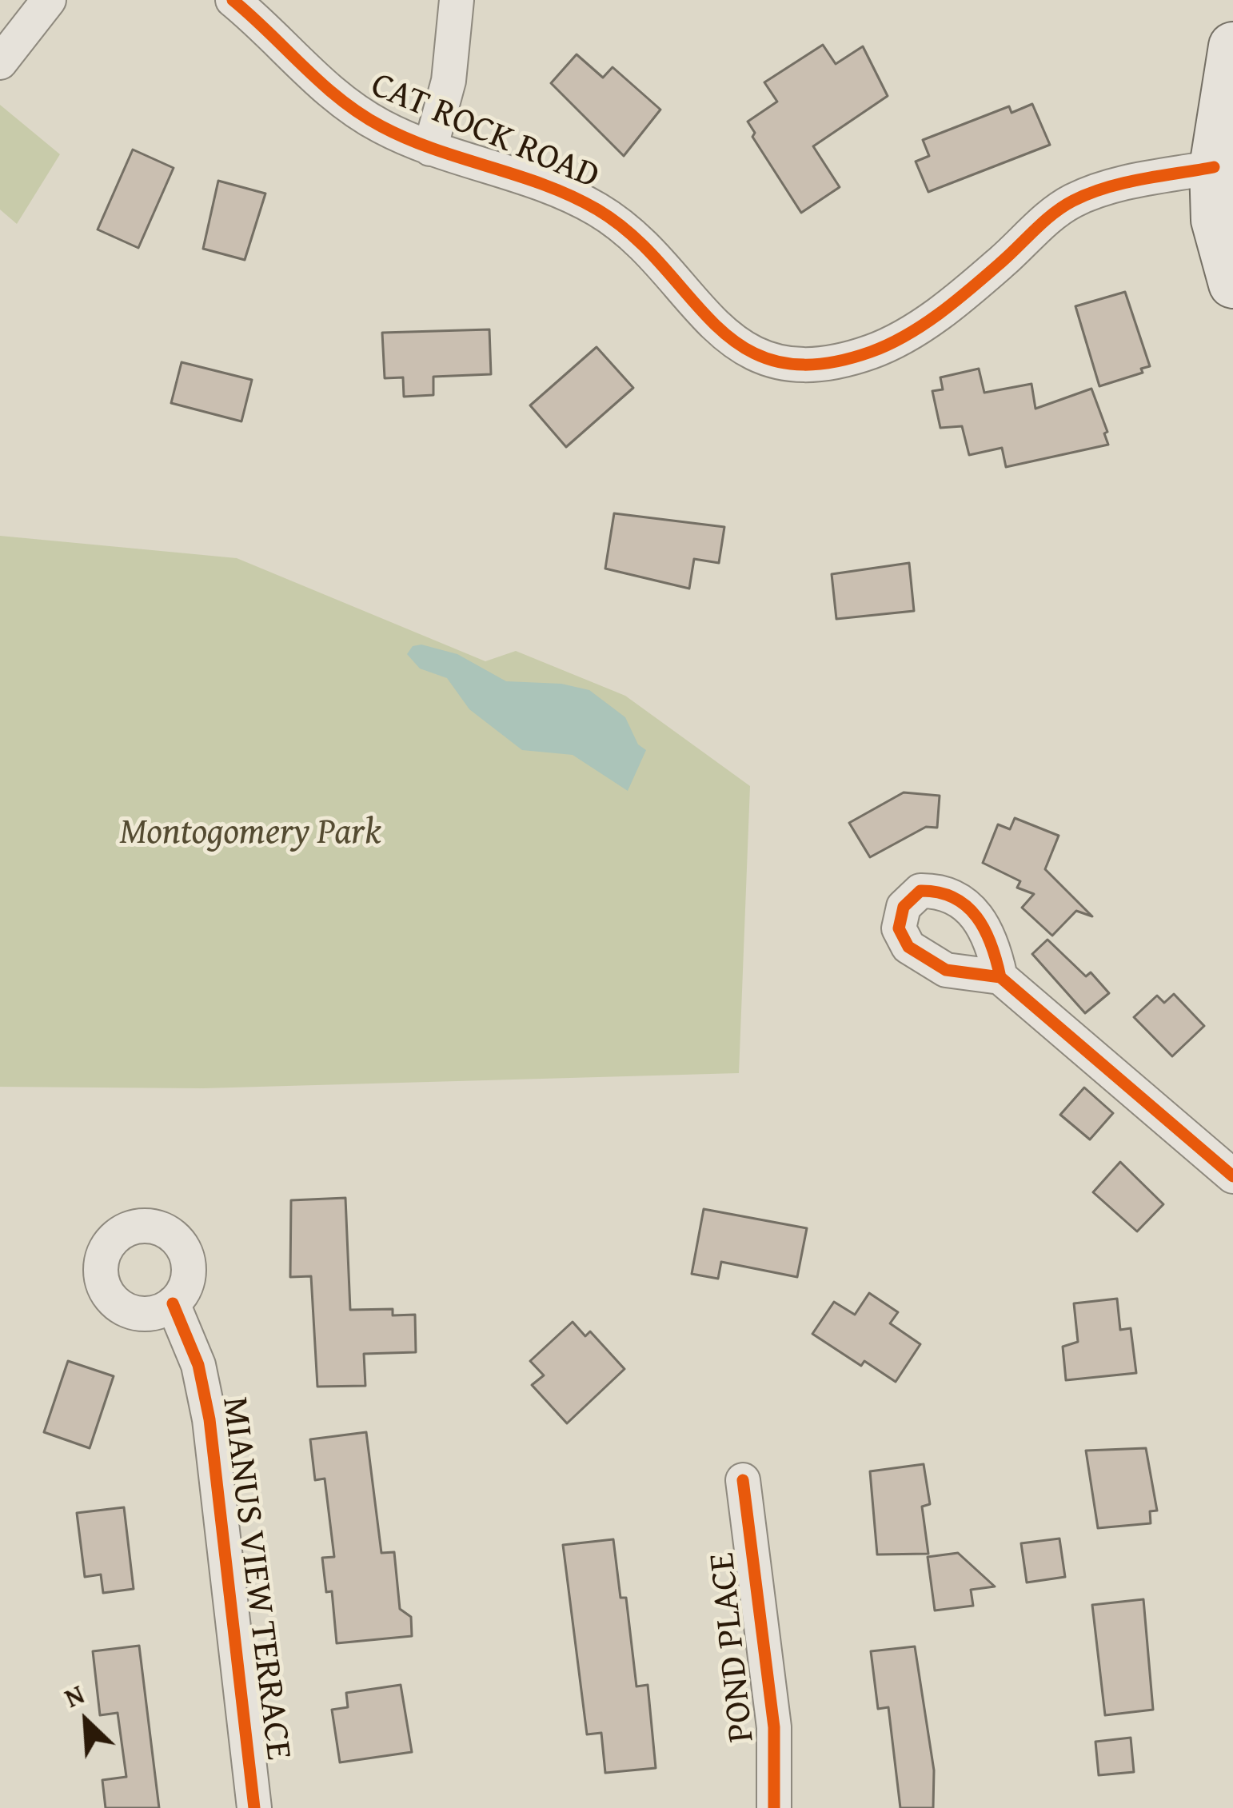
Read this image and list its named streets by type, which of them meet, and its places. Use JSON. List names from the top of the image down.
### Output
{
  "streets": {
    "street": ["CAT ROCK ROAD", "MIANUS VIEW TERRACE", "POND PLACE"]
  },
  "parks": ["Montogomery Park"],
  "north": "top left"
}
